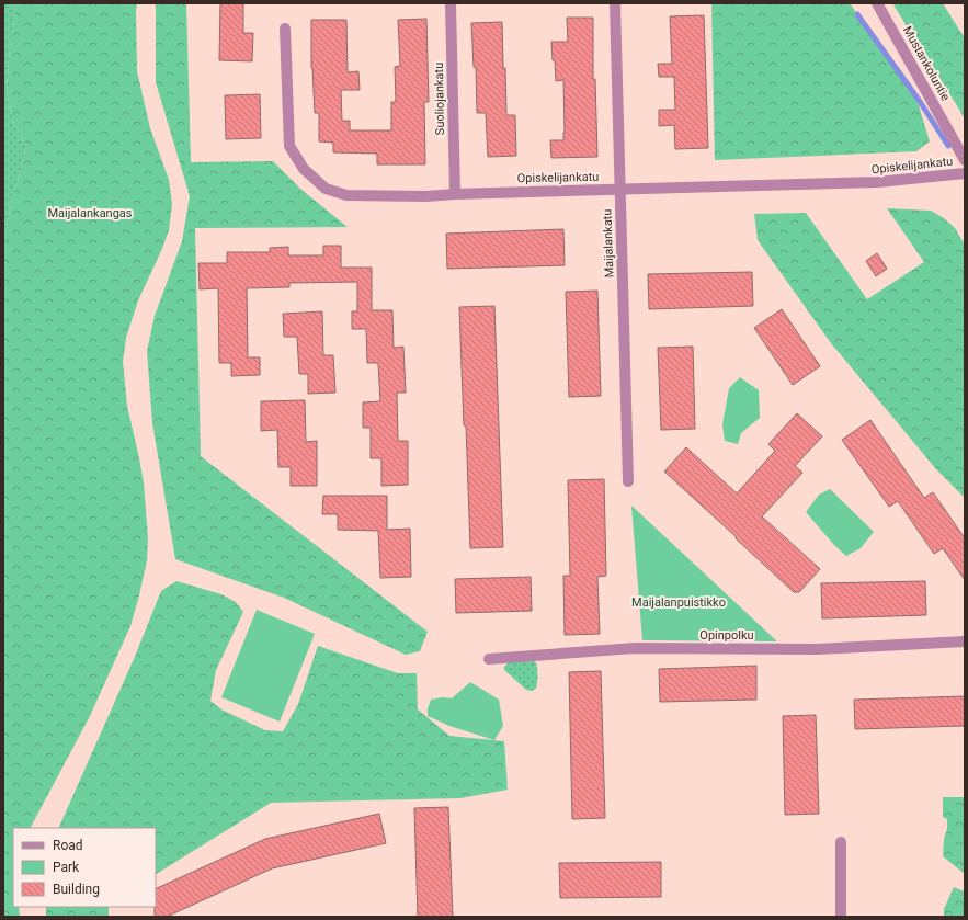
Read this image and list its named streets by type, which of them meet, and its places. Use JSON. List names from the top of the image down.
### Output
{
  "streets": {
    "street": [
      "Mustankoluntie",
      "Suoliojankatu",
      "Opiskelijankatu",
      "Maijalankatu",
      "Opinpolku"
    ]
  },
  "crossings": [
    ["Suoliojankatu", "Opiskelijankatu"],
    ["Opiskelijankatu", "Maijalankatu"]
  ],
  "parks": ["Maijalankangas", "Maijalanpuistikko"],
  "legend": ["Road", "Park", "Building"]
}
